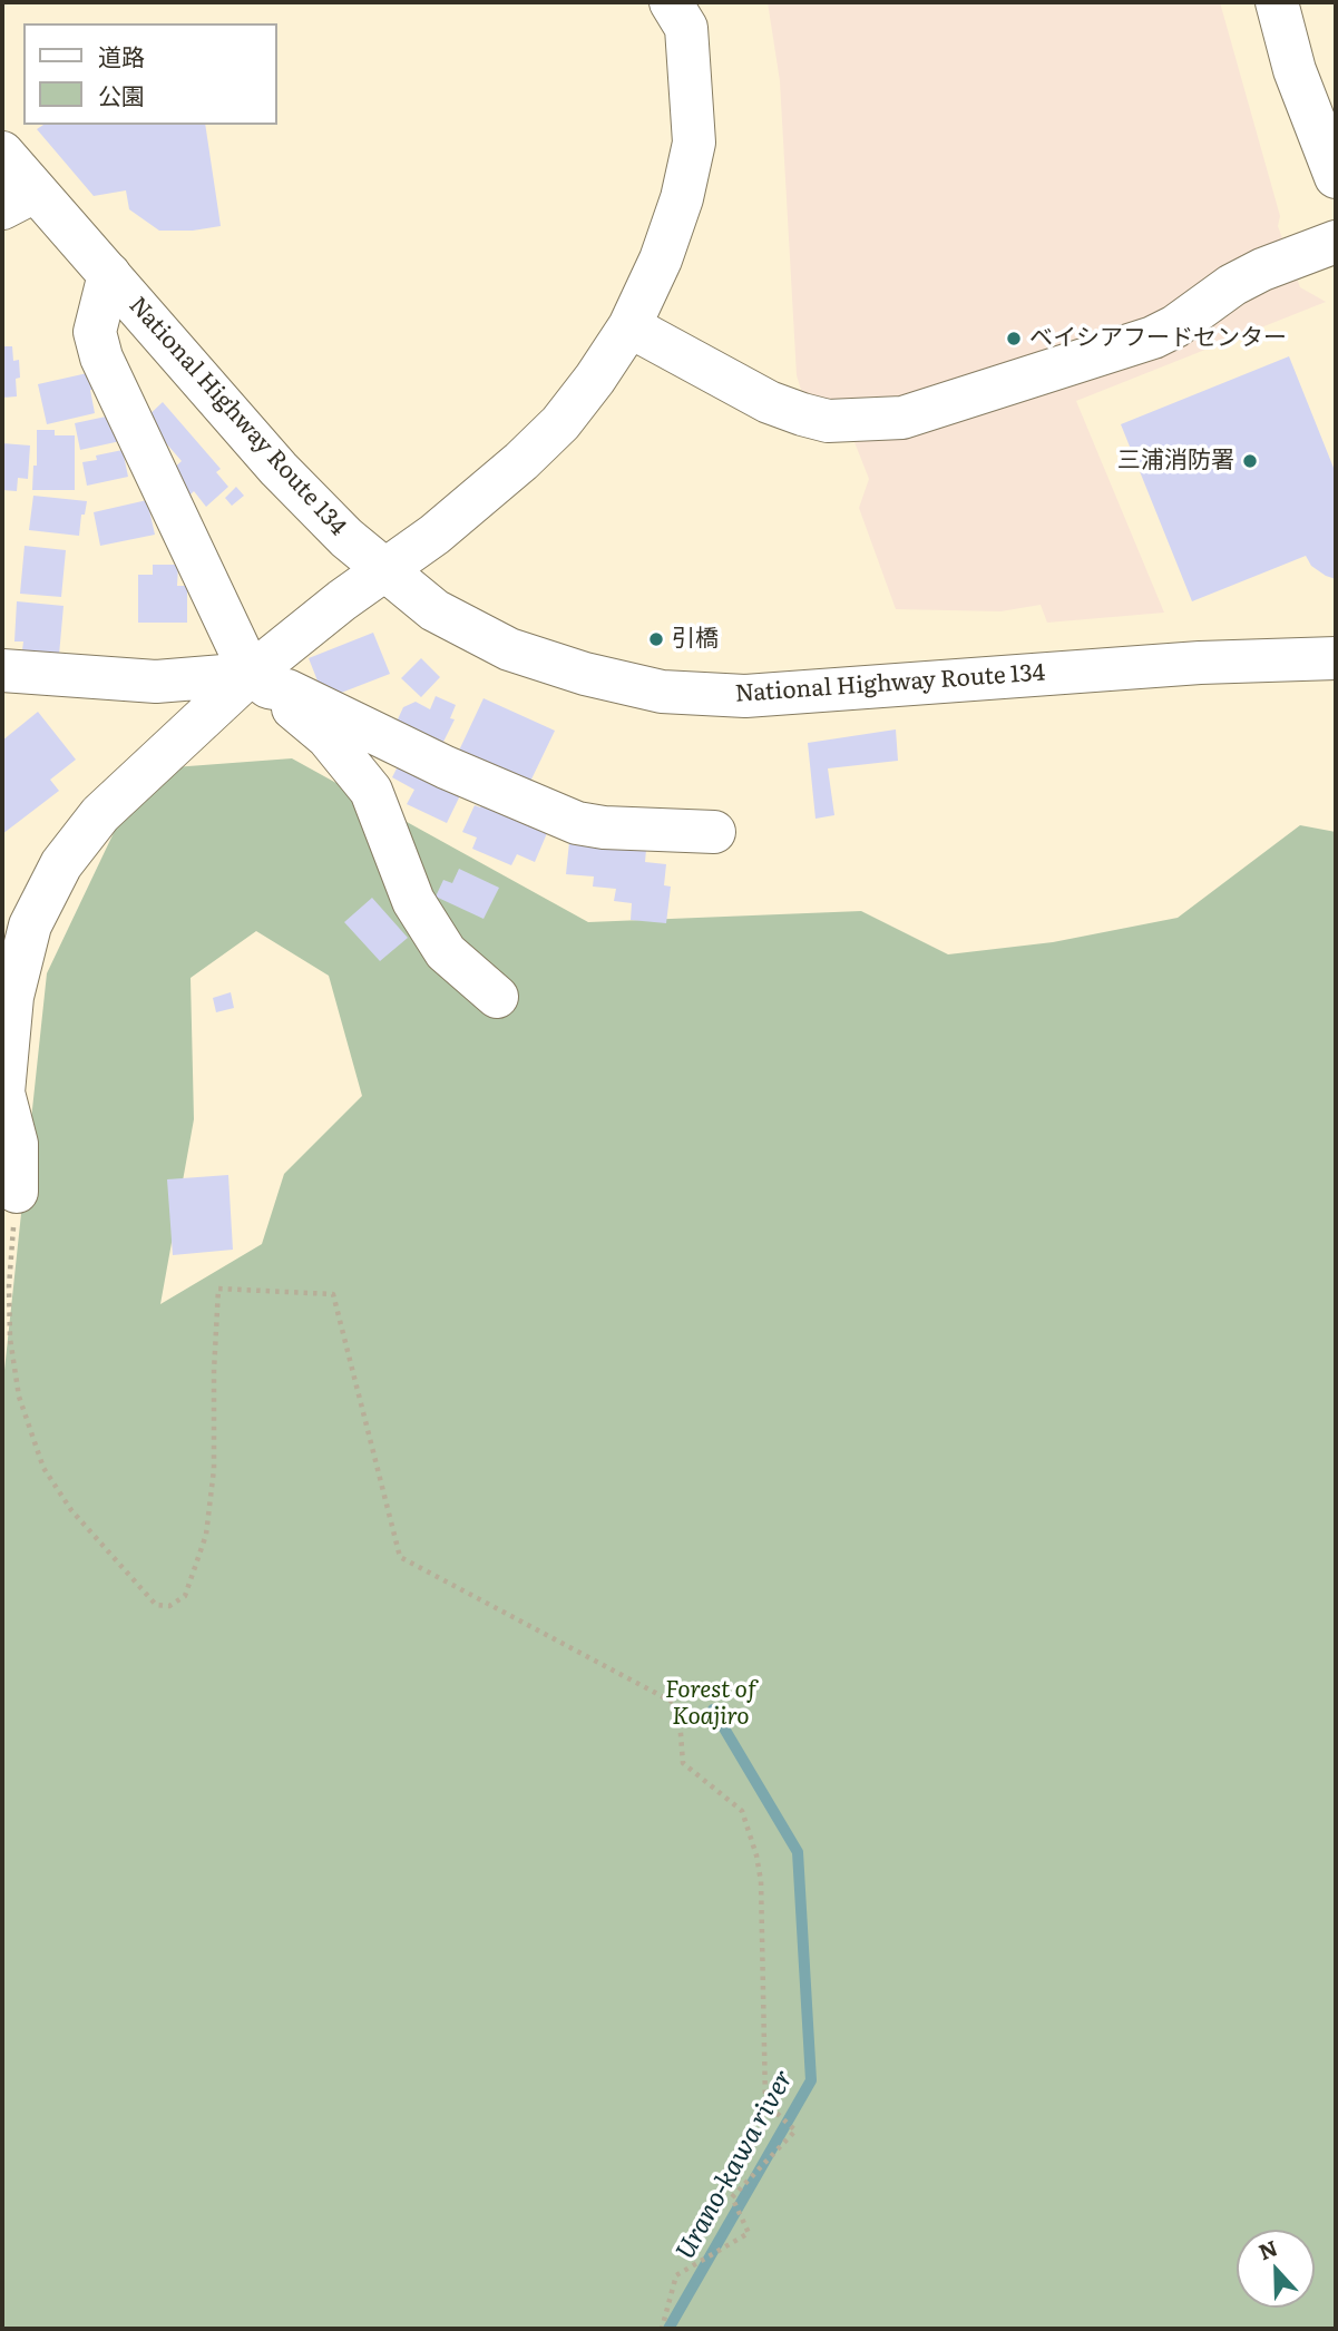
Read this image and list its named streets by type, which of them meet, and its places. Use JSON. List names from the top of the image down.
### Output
{
  "streets": {
    "main road": ["National Highway Route 134"]
  },
  "water": ["Urano-kawa river"],
  "parks": ["Forest of Koajiro"],
  "places": ["ベイシアフードセンター", "三浦消防署", "引橋"],
  "legend": ["道路", "公園"],
  "north": "top"
}
